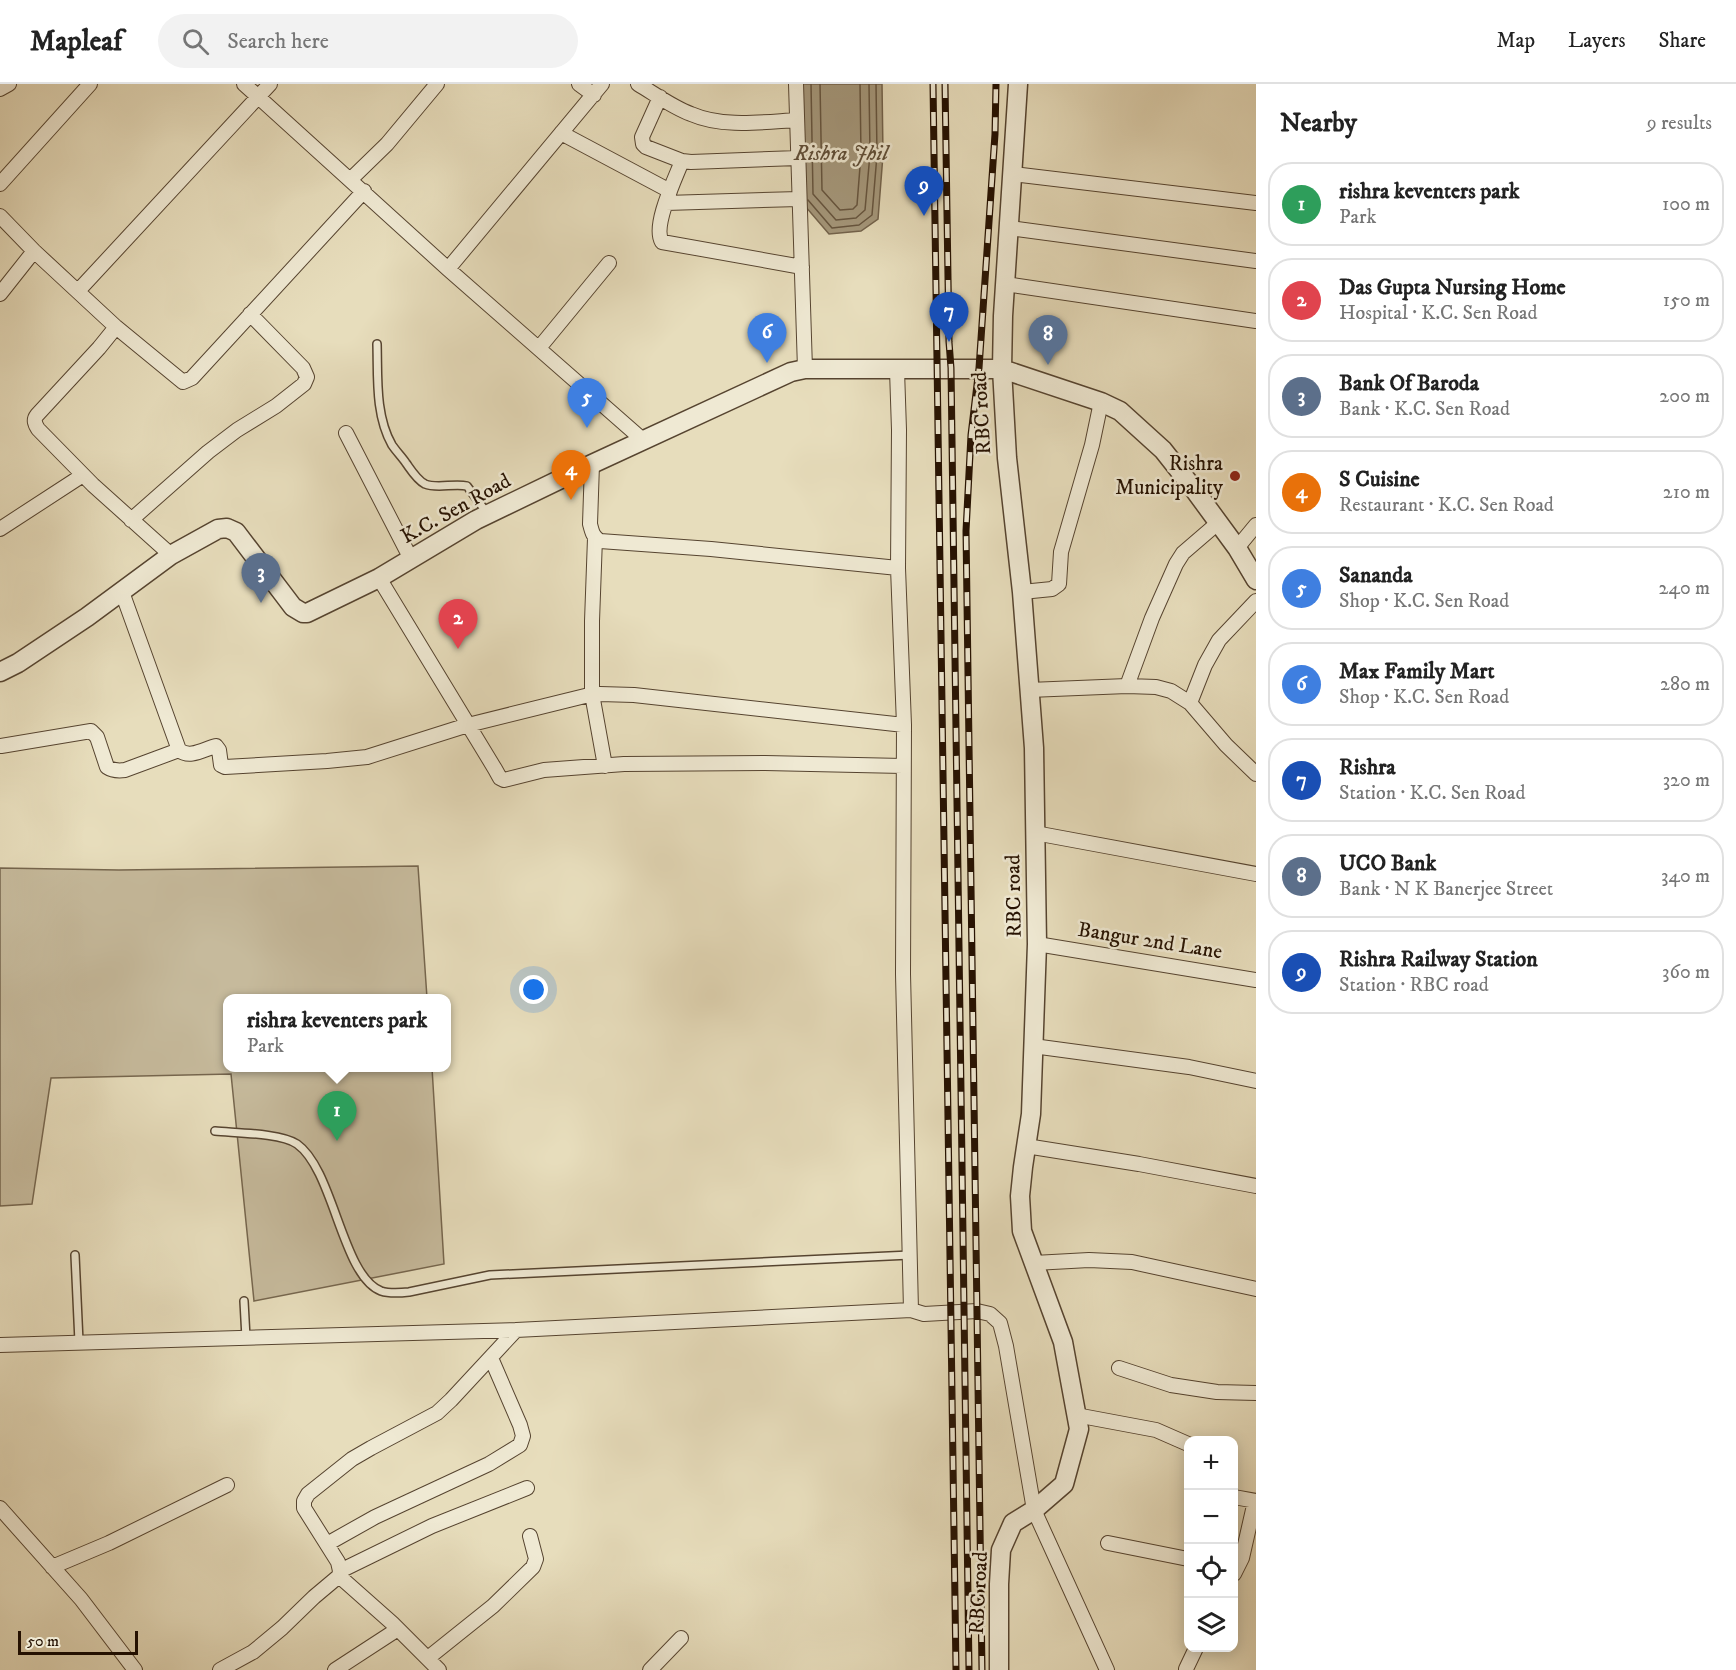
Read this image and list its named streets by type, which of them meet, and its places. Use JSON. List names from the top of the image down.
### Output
{
  "streets": {
    "street": ["RBC road", "K.C. Sen Road", "Bangur 2nd Lane"]
  },
  "crossings": [
    ["RBC road", "K.C. Sen Road"],
    ["RBC road", "Bangur 2nd Lane"]
  ],
  "water": ["Rishra Jhil"],
  "places": ["Rishra Municipality"],
  "scale_bar": "50 m",
  "page": {
    "header": "Mapleaf",
    "search": "Search here",
    "nav": ["Map", "Layers", "Share"],
    "heading": ["Nearby", "9 results"],
    "list": [
      {
        "mark": "1",
        "name": "rishra keventers park",
        "note": "Park",
        "value": "100 m"
      },
      {
        "mark": "2",
        "name": "Das Gupta Nursing Home",
        "note": "Hospital · K.C. Sen Road",
        "value": "150 m"
      },
      {
        "mark": "3",
        "name": "Bank Of Baroda",
        "note": "Bank · K.C. Sen Road",
        "value": "200 m"
      },
      {
        "mark": "4",
        "name": "S Cuisine",
        "note": "Restaurant · K.C. Sen Road",
        "value": "210 m"
      },
      {
        "mark": "5",
        "name": "Sananda",
        "note": "Shop · K.C. Sen Road",
        "value": "240 m"
      },
      {
        "mark": "6",
        "name": "Max Family Mart",
        "note": "Shop · K.C. Sen Road",
        "value": "280 m"
      },
      {
        "mark": "7",
        "name": "Rishra",
        "note": "Station · K.C. Sen Road",
        "value": "320 m"
      },
      {
        "mark": "8",
        "name": "UCO Bank",
        "note": "Bank · N K Banerjee Street",
        "value": "340 m"
      },
      {
        "mark": "9",
        "name": "Rishra Railway Station",
        "note": "Station · RBC road",
        "value": "360 m"
      }
    ],
    "pins": [
      "9",
      "7",
      "6",
      "8",
      "5",
      "4",
      "3",
      "2",
      "1"
    ],
    "popup": ["rishra keventers park", "Park"],
    "map_buttons": ["+", "−"],
    "scale": "50 m"
  }
}
